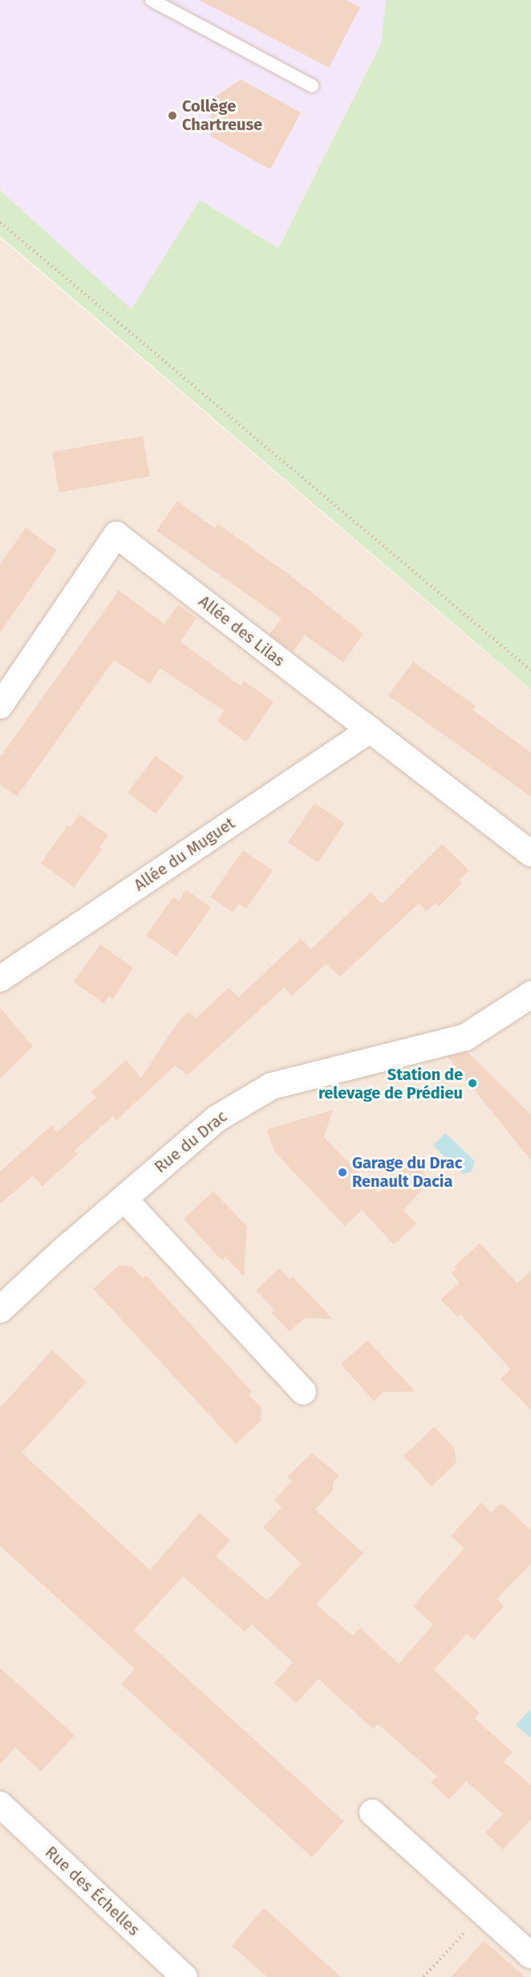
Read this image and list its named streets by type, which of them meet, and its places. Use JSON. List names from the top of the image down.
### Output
{
  "streets": {
    "street": [
      "Allée des Lilas",
      "Allée du Muguet",
      "Rue du Drac",
      "Rue des Échelles"
    ]
  },
  "crossings": [
    ["Allée des Lilas", "Allée du Muguet"]
  ],
  "places": ["Collège Chartreuse", "Station de relevage de Prédieu", "Garage du Drac Renault Dacia"]
}
